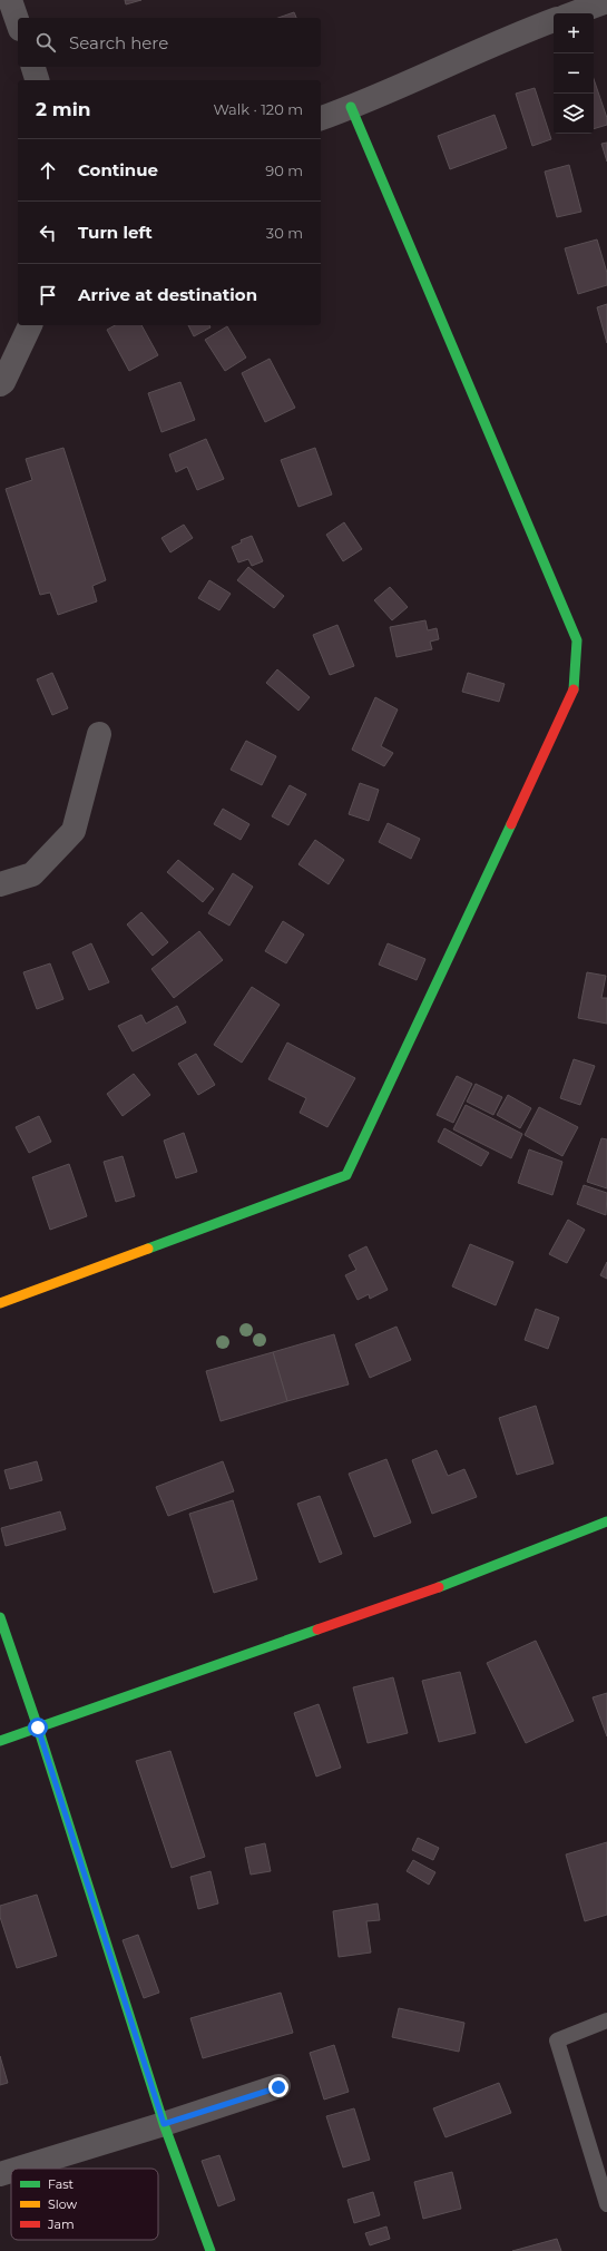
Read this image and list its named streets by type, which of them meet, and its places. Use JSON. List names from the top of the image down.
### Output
{
  "legend": ["Fast", "Slow", "Jam"],
  "page": {
    "map_buttons": ["+", "−"],
    "search": "Search here",
    "heading": ["2 min", "Walk · 120 m"],
    "list": [
      ["Continue", "90 m"],
      ["Turn left", "30 m"],
      "Arrive at destination"
    ]
  }
}
